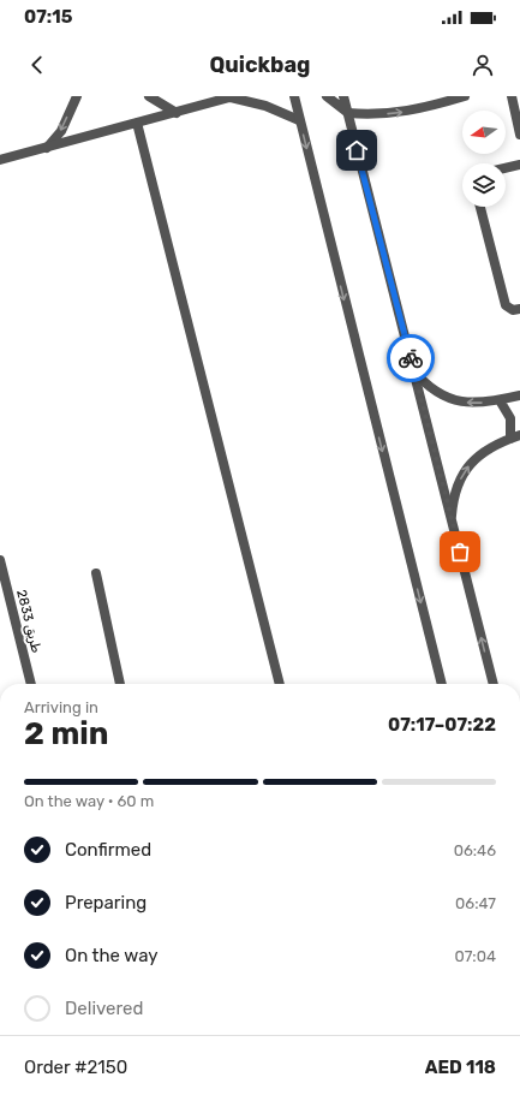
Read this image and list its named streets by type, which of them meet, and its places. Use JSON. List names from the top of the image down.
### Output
{
  "streets": {
    "street": ["طريق 2833"]
  },
  "north": "left",
  "page": {
    "status": "07:15",
    "header": "Quickbag",
    "heading": ["2 min", "Arriving in", "07:17–07:22"],
    "panel": ["Order #2150", "AED 118"],
    "bar": "On the way · 60 m",
    "list": [
      ["Confirmed", "06:46"],
      ["Preparing", "06:47"],
      ["On the way", "07:04"],
      "Delivered"
    ]
  }
}
